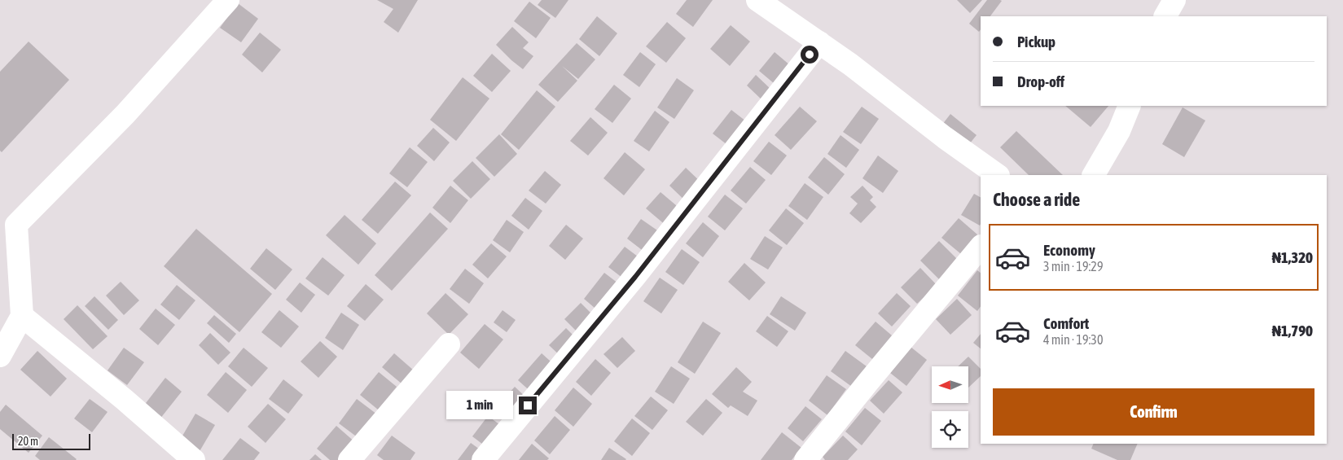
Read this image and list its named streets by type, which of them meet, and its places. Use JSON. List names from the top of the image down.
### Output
{
  "scale_bar": "20 m",
  "north": "left",
  "page": {
    "banner": ["Pickup", "Drop-off"],
    "heading": "Choose a ride",
    "list": [
      {
        "name": "Economy",
        "note": "3 min · 19:29",
        "value": "₦1,320"
      },
      {
        "name": "Comfort",
        "note": "4 min · 19:30",
        "value": "₦1,790"
      }
    ],
    "buttons": "Confirm",
    "bubble": "1 min",
    "scale": "20 m"
  }
}
